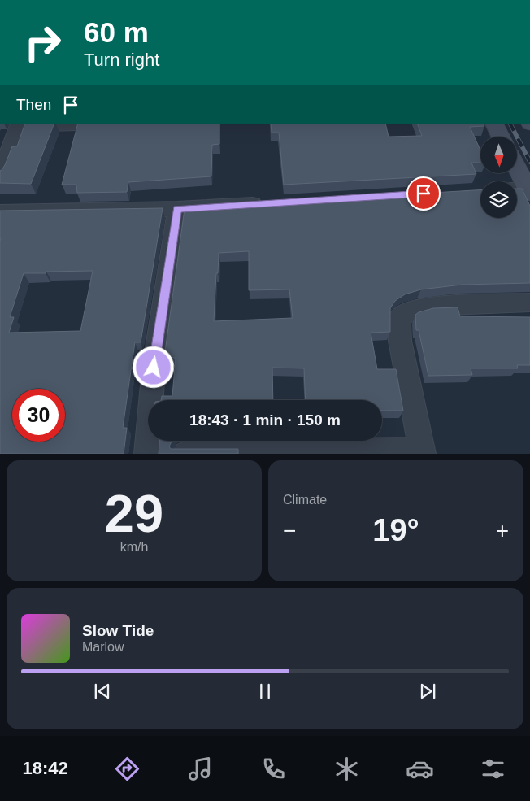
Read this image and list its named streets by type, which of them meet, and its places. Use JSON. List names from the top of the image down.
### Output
{
  "north": "bottom",
  "page": {
    "turn": ["60 m", "Turn right"],
    "then": "Then",
    "limit": "30",
    "trip": "18:43 · 1 min · 150 m",
    "tile": [
      ["29", "km/h"],
      "Climate"
    ],
    "heat": ["−", "19°", "+"],
    "song": ["Slow Tide", "Marlow"],
    "tabs": "18:42"
  }
}
